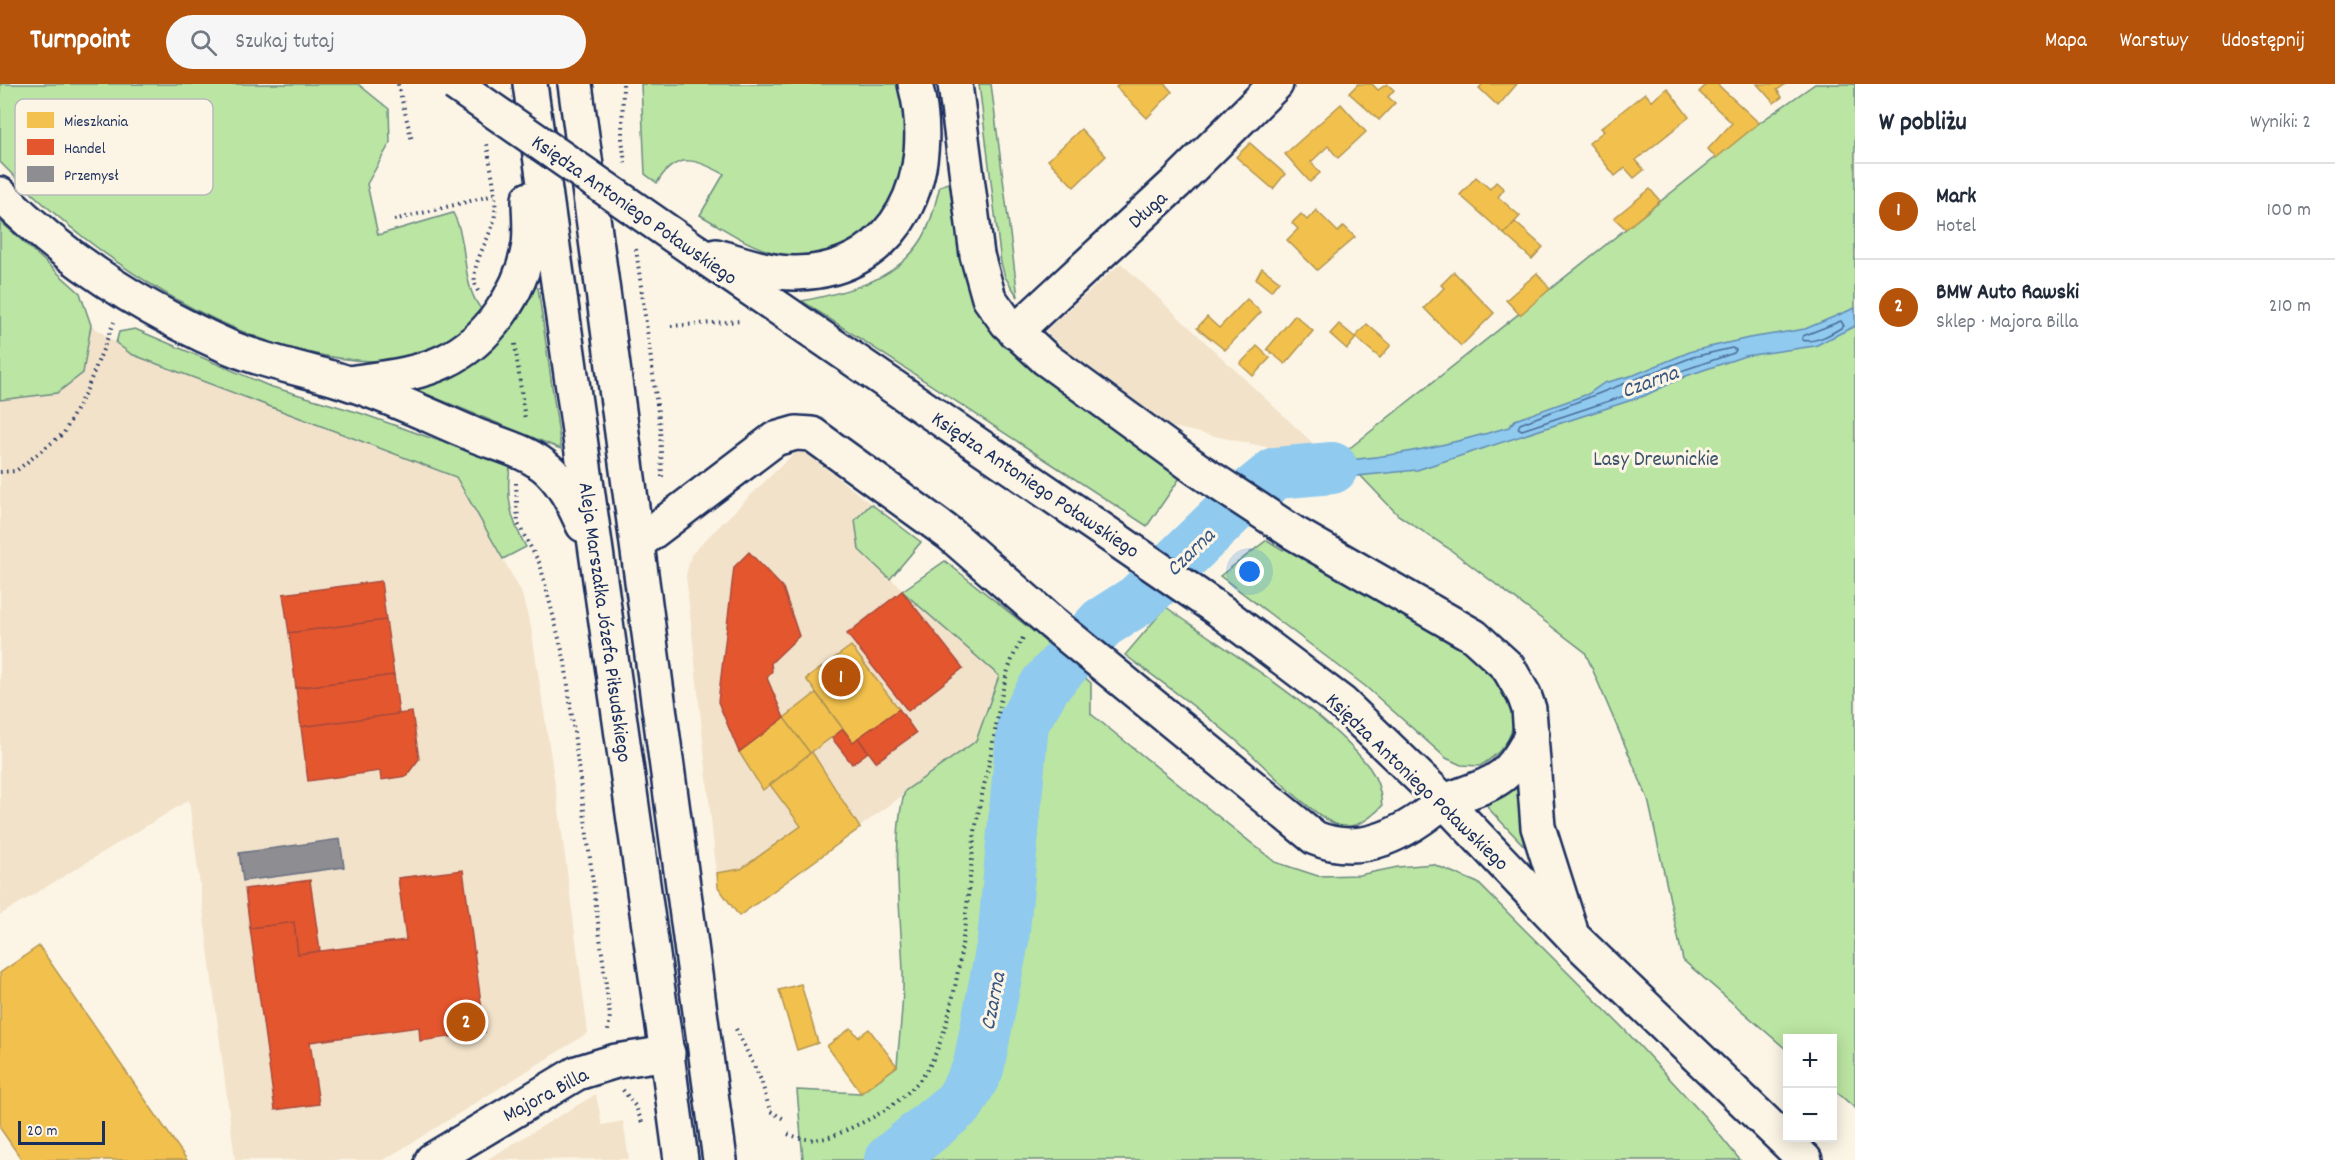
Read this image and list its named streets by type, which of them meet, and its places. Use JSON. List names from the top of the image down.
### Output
{
  "streets": {
    "main road": [
      "Księdza Antoniego Poławskiego",
      "Długa",
      "Aleja Marszałka Józefa Piłsudskiego",
      "Majora Billa"
    ]
  },
  "crossings": [
    ["Aleja Marszałka Józefa Piłsudskiego", "Majora Billa"]
  ],
  "water": ["Czarna"],
  "parks": ["Lasy Drewnickie"],
  "legend": ["Mieszkania", "Handel", "Przemysł"],
  "scale_bar": "20 m",
  "page": {
    "header": "Turnpoint",
    "search": "Szukaj tutaj",
    "nav": ["Mapa", "Warstwy", "Udostępnij"],
    "heading": ["W pobliżu", "Wyniki: 2"],
    "list": [
      {
        "mark": "1",
        "name": "Mark",
        "note": "Hotel",
        "value": "100 m"
      },
      {
        "mark": "2",
        "name": "BMW Auto Rawski",
        "note": "Sklep · Majora Billa",
        "value": "210 m"
      }
    ],
    "pins": ["1", "2"],
    "map_buttons": ["+", "−"],
    "scale": "20 m"
  }
}
